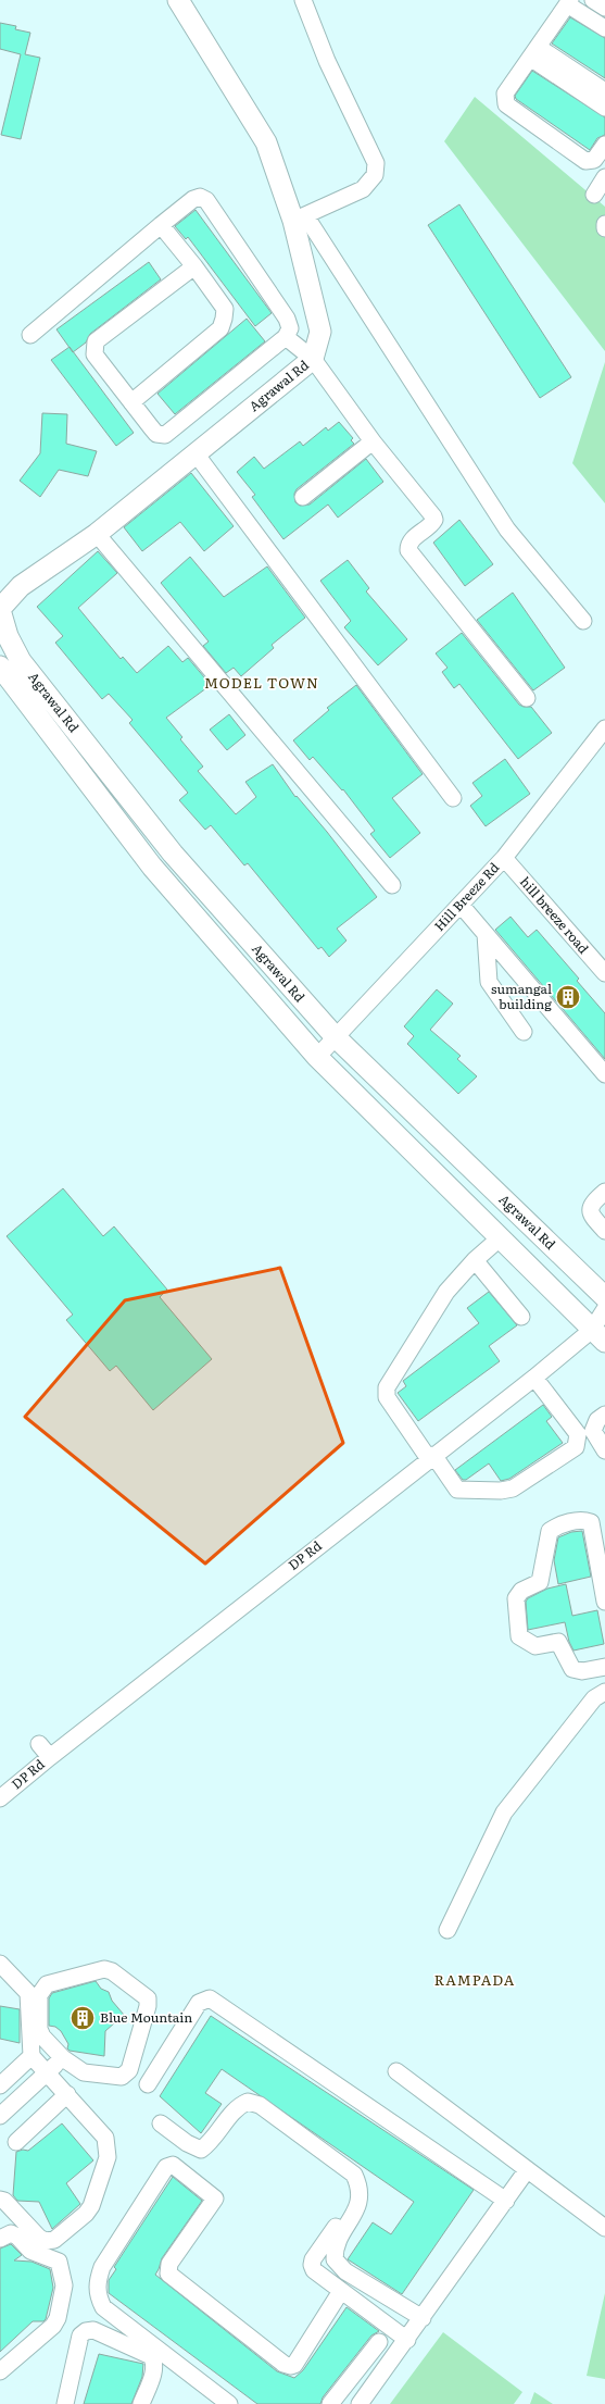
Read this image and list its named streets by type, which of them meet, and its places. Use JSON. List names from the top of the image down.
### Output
{
  "streets": {
    "street": [
      "Agrawal Rd",
      "Hill Breeze Rd",
      "hill breeze road",
      "DP Rd"
    ]
  },
  "crossings": [
    ["Agrawal Rd", "Hill Breeze Rd"],
    ["Agrawal Rd", "DP Rd"],
    ["Hill Breeze Rd", "hill breeze road"]
  ],
  "districts": ["MODEL TOWN", "RAMPADA"],
  "places": {
    "building": ["sumangal building", "Blue Mountain"]
  }
}
